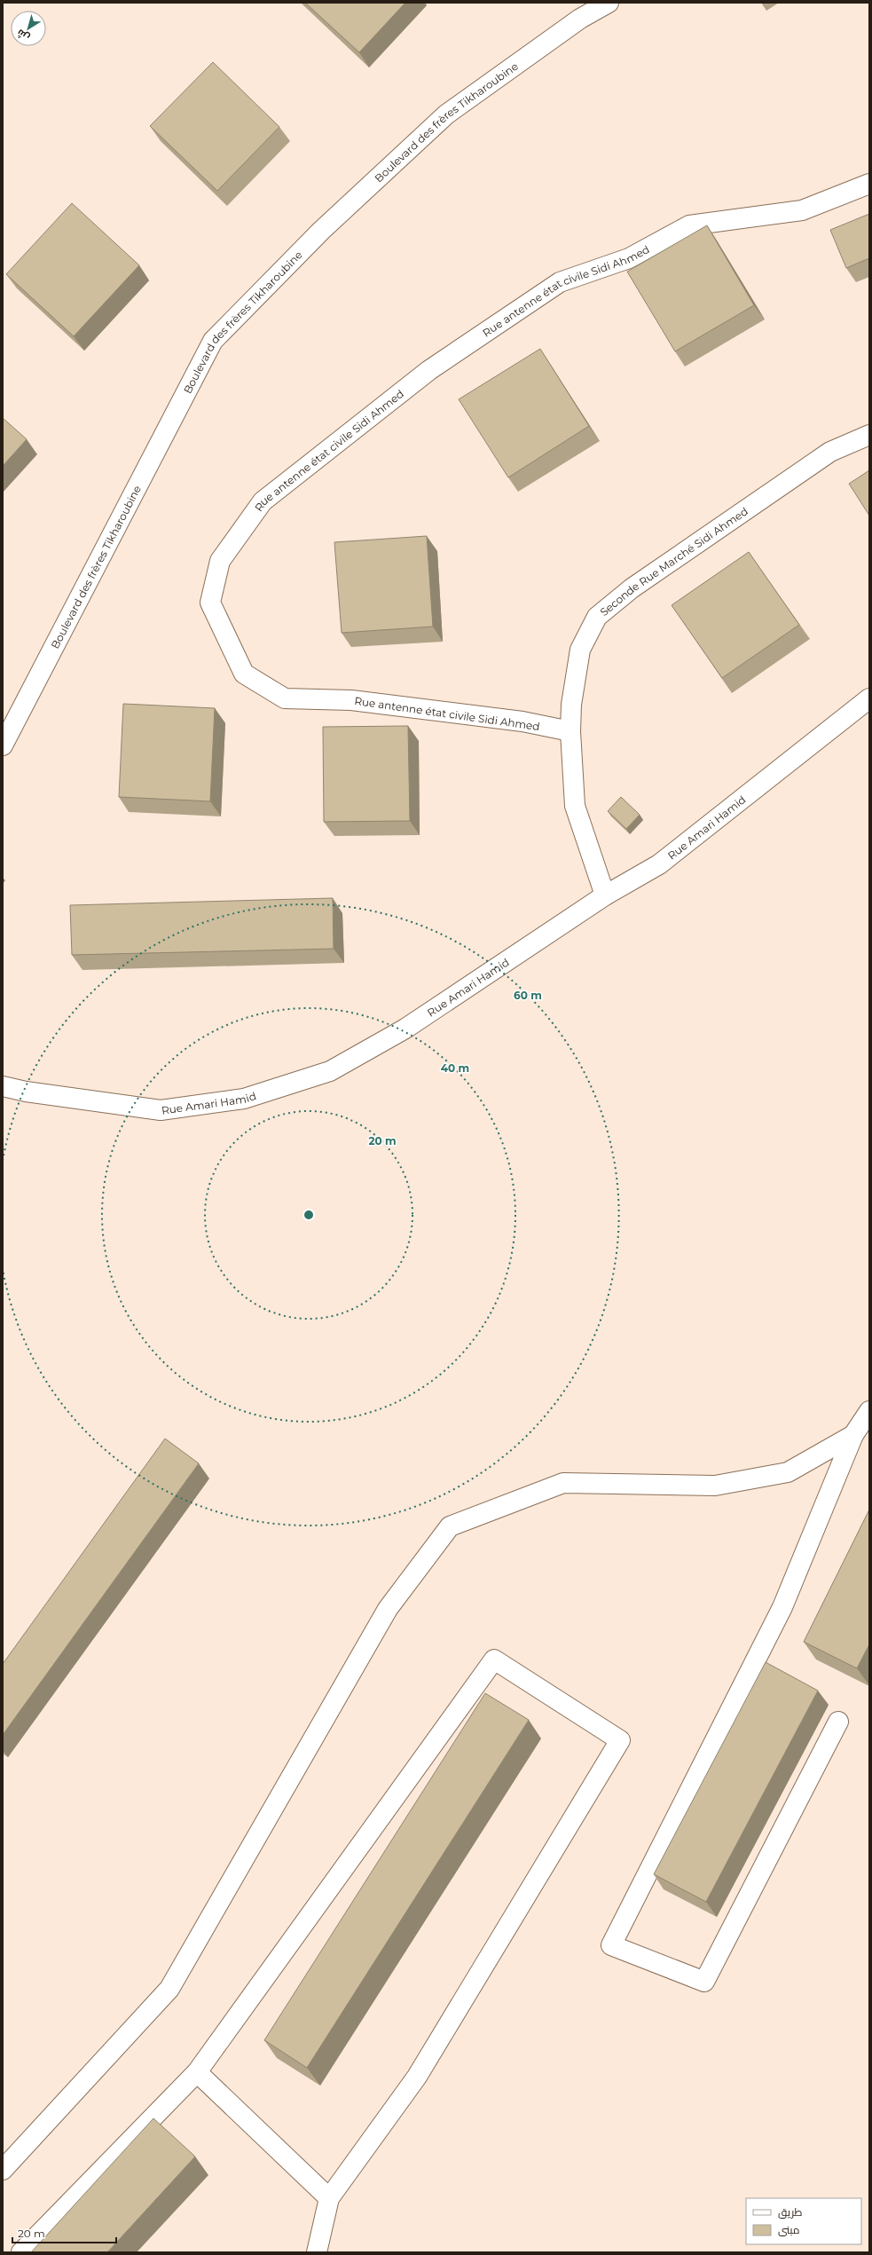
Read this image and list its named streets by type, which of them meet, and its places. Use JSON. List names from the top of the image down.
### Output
{
  "streets": {
    "street": [
      "Boulevard des frères Tikharoubine",
      "Rue antenne état civile Sidi Ahmed",
      "Seconde Rue Marché Sidi Ahmed",
      "Rue Amari Hamid"
    ]
  },
  "crossings": [
    ["Rue antenne état civile Sidi Ahmed", "Seconde Rue Marché Sidi Ahmed"],
    ["Seconde Rue Marché Sidi Ahmed", "Rue Amari Hamid"]
  ],
  "legend": ["طريق", "مبنى"],
  "scale_bar": "20 m",
  "north": "bottom left",
  "rings": ["60 m", "40 m", "20 m"]
}
